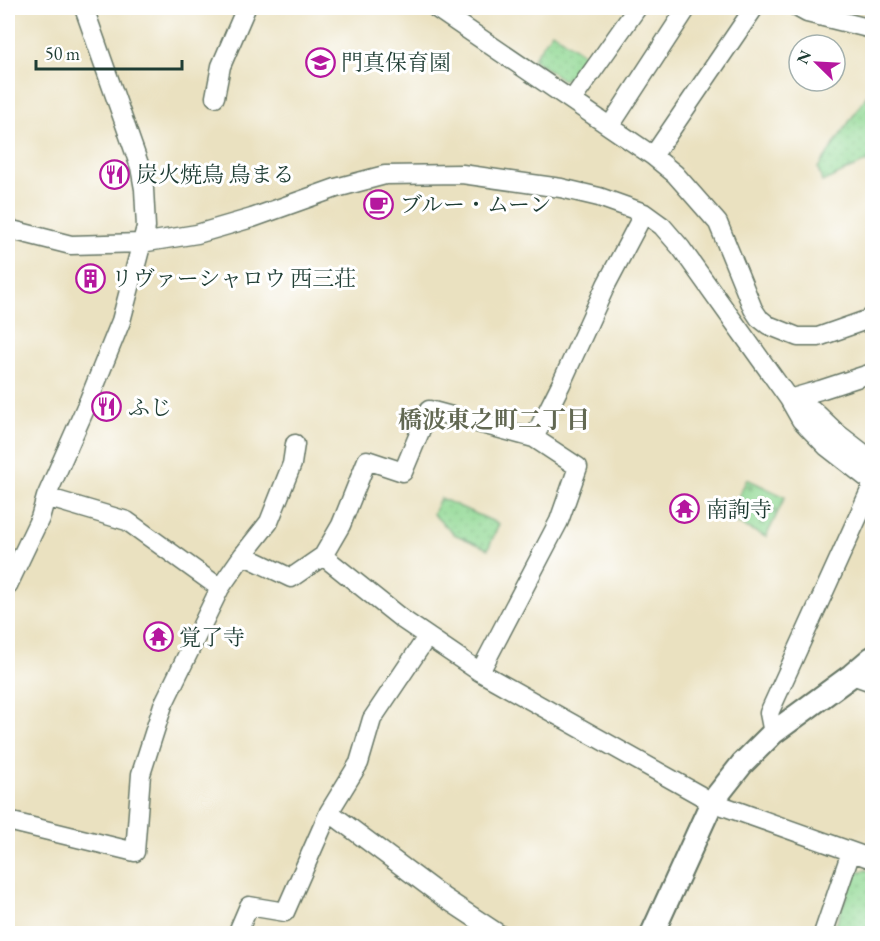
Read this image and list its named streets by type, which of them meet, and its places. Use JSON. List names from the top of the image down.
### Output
{
  "districts": ["橋波東之町二丁目"],
  "places": {
    "school or university": ["門真保育園"],
    "restaurant": ["炭火焼鳥 鳥まる", "ふじ"],
    "cafe": ["ブルー・ムーン"],
    "building": ["リヴァーシャロウ 西三荘"],
    "temple": ["南詢寺", "覚了寺"]
  },
  "scale_bar": "50 m",
  "north": "top left"
}
